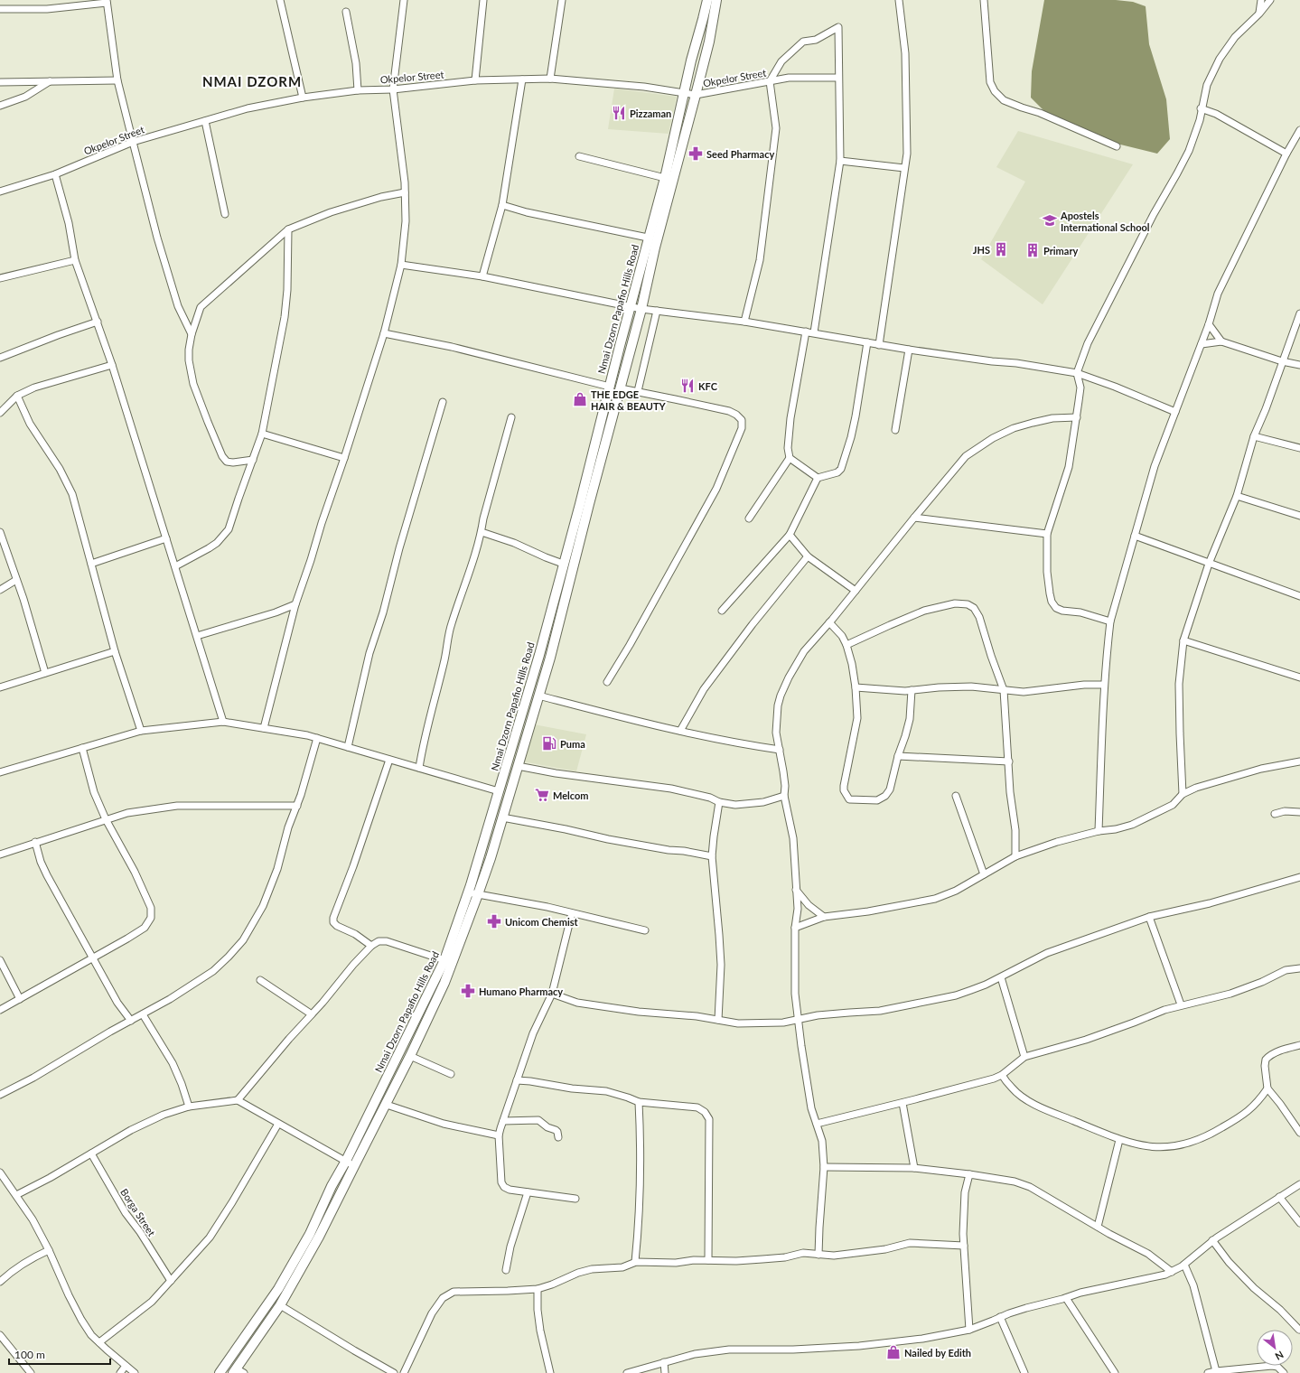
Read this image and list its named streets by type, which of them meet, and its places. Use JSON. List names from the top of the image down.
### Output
{
  "streets": {
    "street": ["Okpelor Street", "Nmai Dzorn Papafio Hills Road", "Borga Street"]
  },
  "crossings": [
    ["Okpelor Street", "Nmai Dzorn Papafio Hills Road"]
  ],
  "districts": ["NMAI DZORM"],
  "places": {
    "restaurant": ["Pizzaman", "KFC"],
    "pharmacy": ["Seed Pharmacy", "Unicom Chemist", "Humano Pharmacy"],
    "school or university": ["Apostels International School"],
    "building": ["JHS", "Primary"],
    "shop": ["THE EDGE HAIR & BEAUTY", "Nailed by Edith"],
    "fuel station": ["Puma"],
    "supermarket": ["Melcom"]
  },
  "scale_bar": "100 m",
  "north": "bottom right"
}
